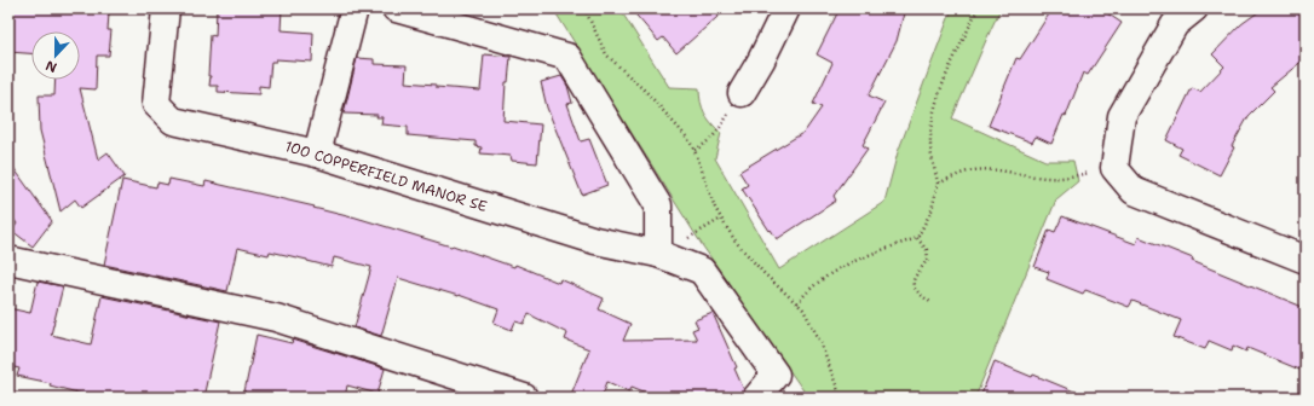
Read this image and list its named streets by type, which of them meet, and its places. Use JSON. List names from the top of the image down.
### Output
{
  "streets": {
    "street": ["100 COPPERFIELD MANOR SE"]
  },
  "north": "bottom"
}
